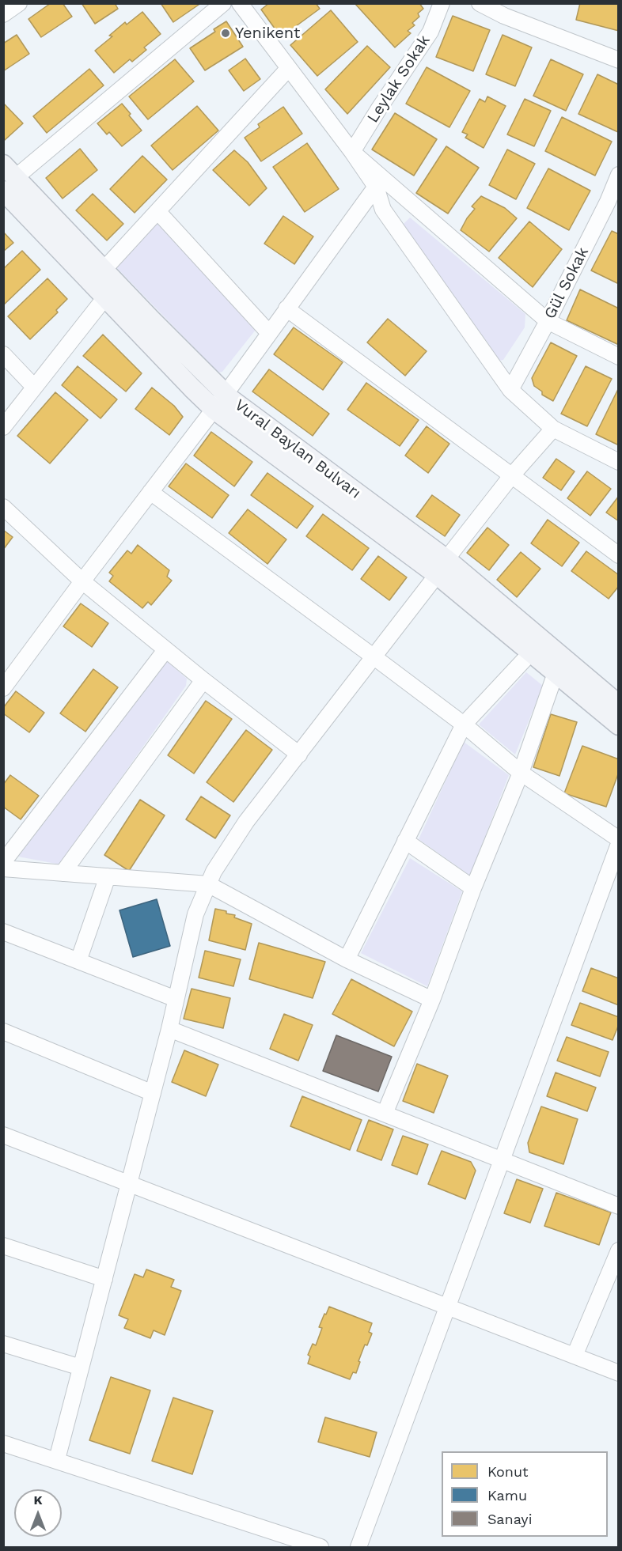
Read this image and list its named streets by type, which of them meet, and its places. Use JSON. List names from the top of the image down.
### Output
{
  "streets": {
    "main road": ["Vural Baylan Bulvarı"],
    "street": ["Leylak Sokak", "Gül Sokak"]
  },
  "places": ["Yenikent"],
  "legend": ["Konut", "Kamu", "Sanayi"],
  "north": "top"
}
